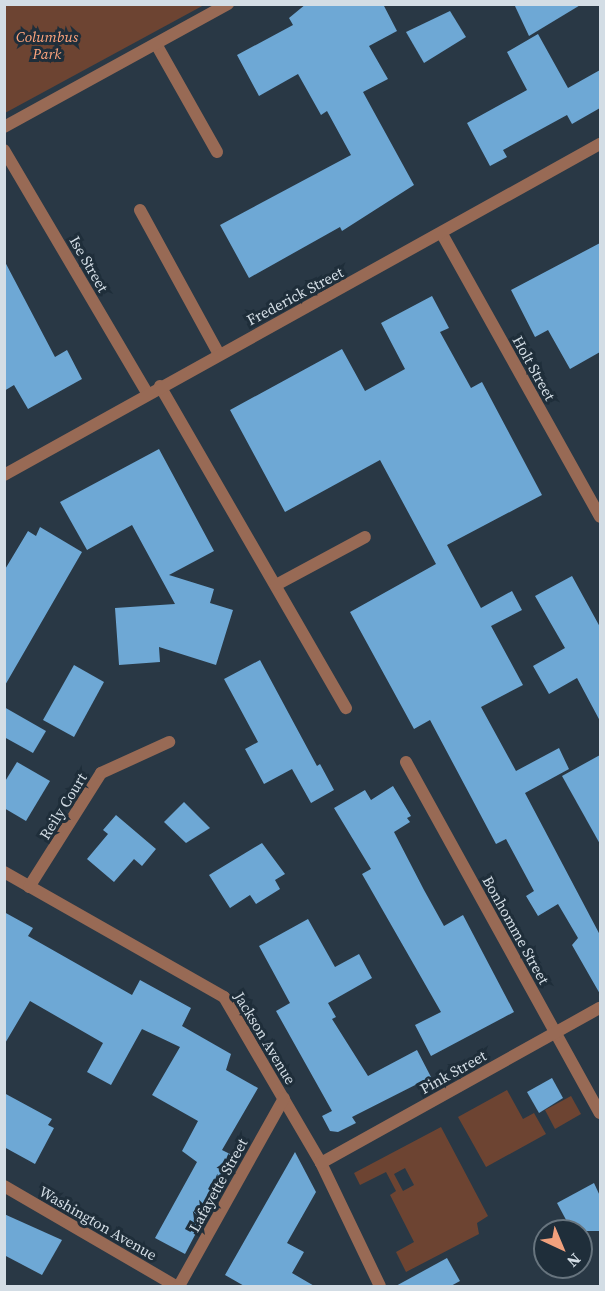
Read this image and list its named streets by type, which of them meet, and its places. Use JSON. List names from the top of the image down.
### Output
{
  "streets": {
    "street": [
      "Ise Street",
      "Frederick Street",
      "Holt Street",
      "Reily Court",
      "Bonhomme Street",
      "Jackson Avenue",
      "Pink Street",
      "Lafayette Street",
      "Washington Avenue"
    ]
  },
  "crossings": [
    ["Ise Street", "Frederick Street"],
    ["Frederick Street", "Holt Street"],
    ["Reily Court", "Jackson Avenue"],
    ["Bonhomme Street", "Pink Street"],
    ["Jackson Avenue", "Pink Street"],
    ["Jackson Avenue", "Lafayette Street"],
    ["Lafayette Street", "Washington Avenue"]
  ],
  "parks": ["Columbus Park"],
  "north": "bottom right"
}
